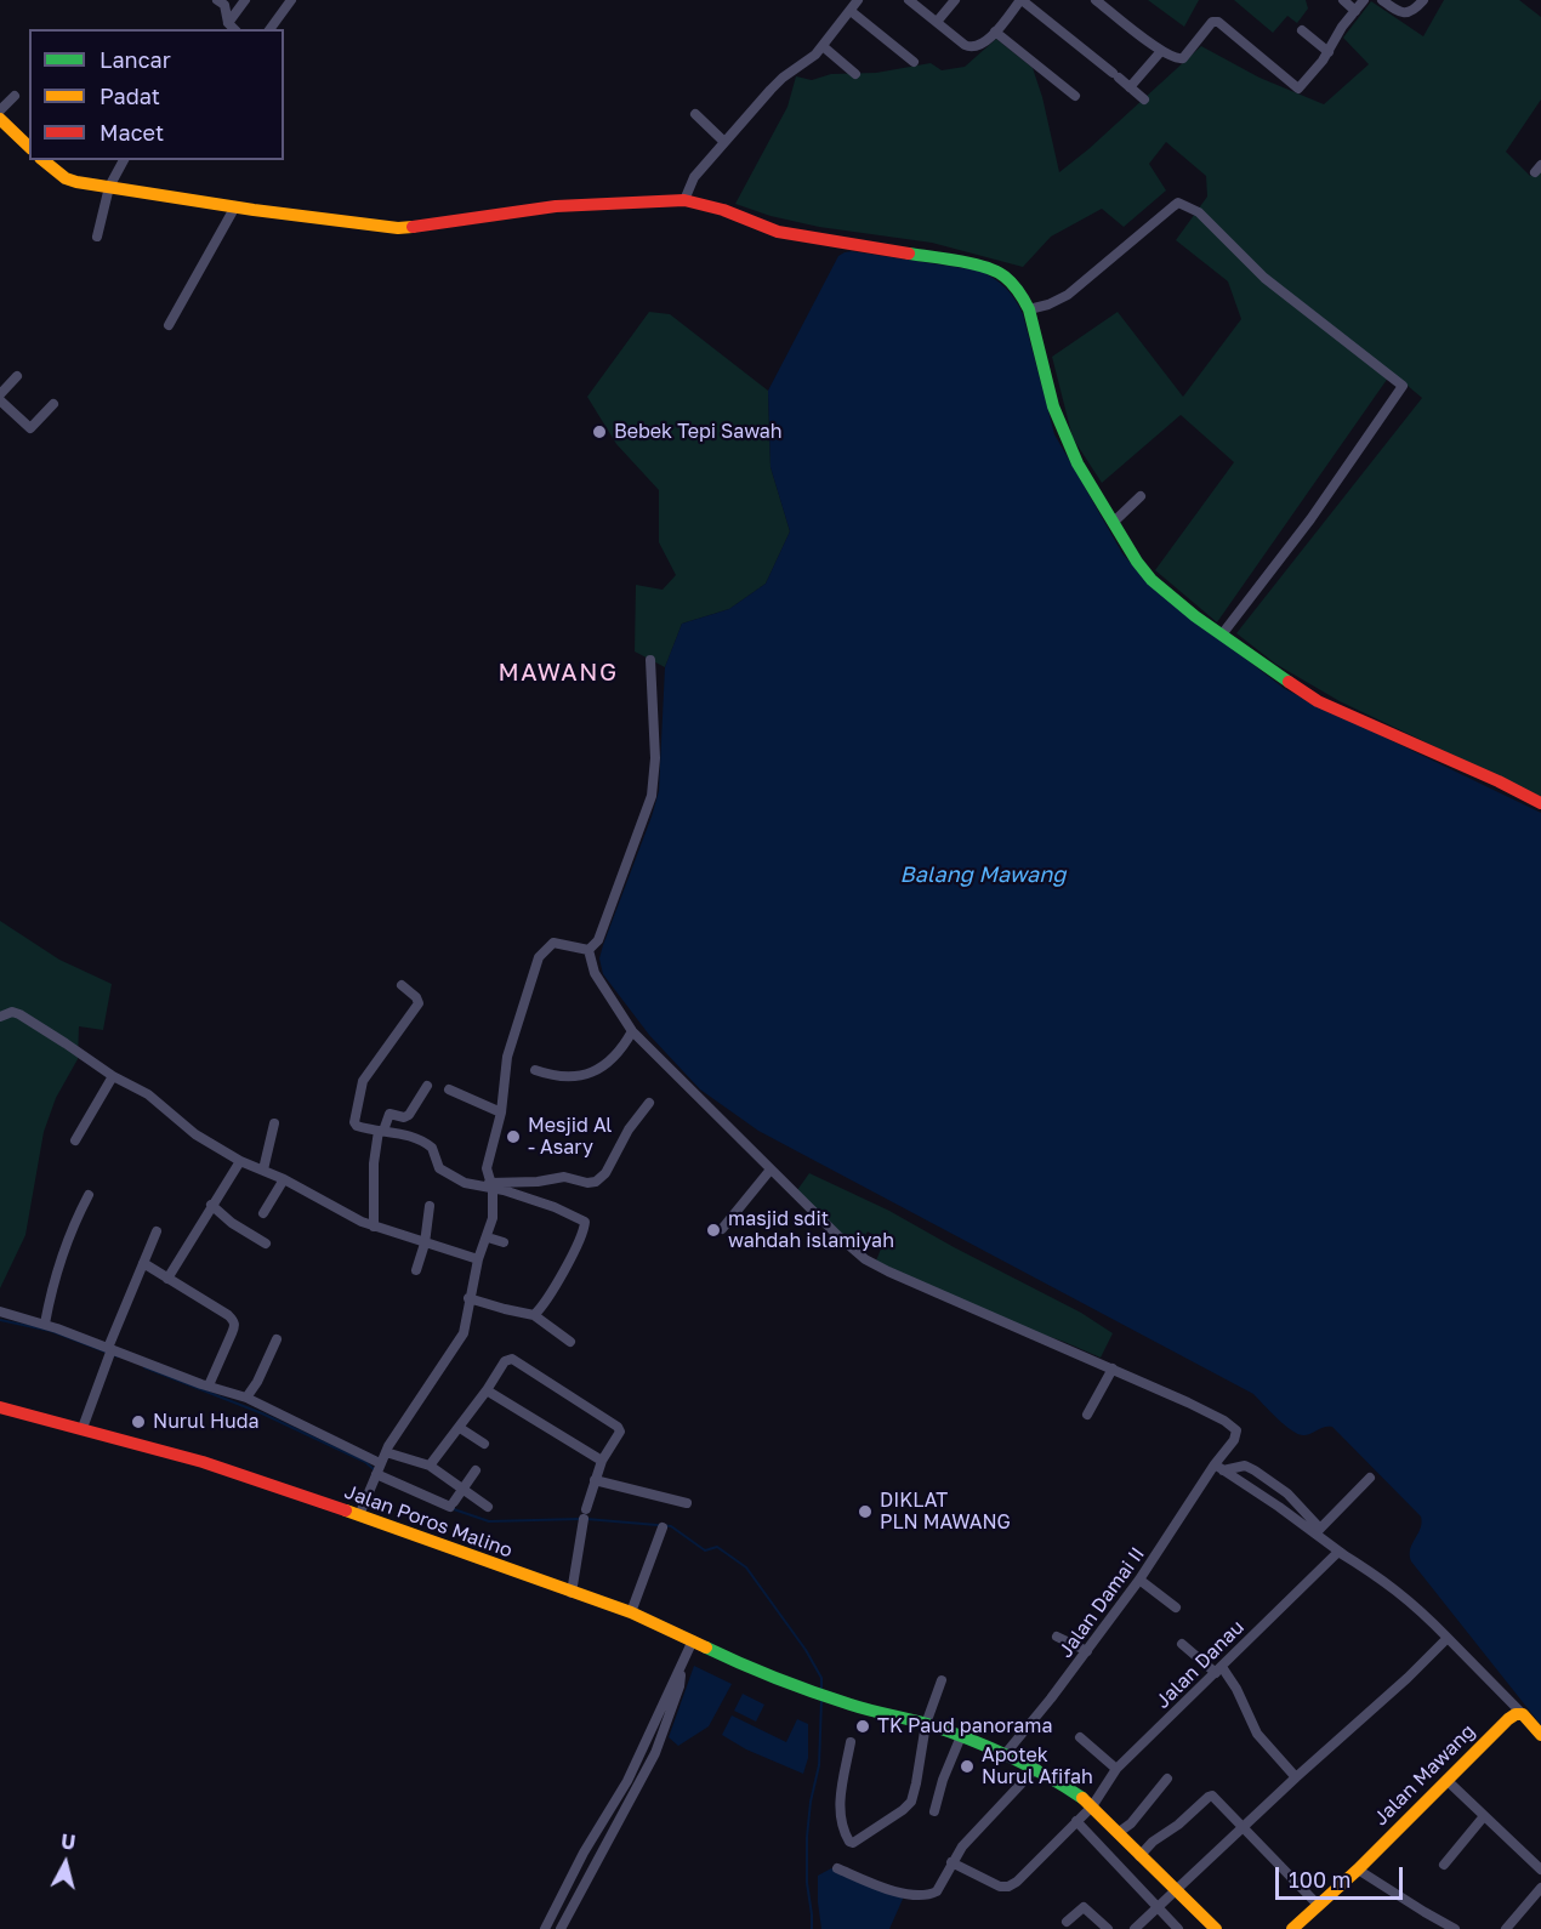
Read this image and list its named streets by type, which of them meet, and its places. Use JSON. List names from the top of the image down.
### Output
{
  "streets": {
    "street": [
      "Jalan Poros Malino",
      "Jalan Damai II",
      "Jalan Danau",
      "Jalan Mawang"
    ]
  },
  "crossings": [
    ["Jalan Poros Malino", "Jalan Damai II"],
    ["Jalan Poros Malino", "Jalan Danau"]
  ],
  "districts": ["MAWANG"],
  "water": ["Balang Mawang"],
  "places": [
    "Bebek Tepi Sawah",
    "Mesjid Al - Asary",
    "masjid sdit wahdah islamiyah",
    "Nurul Huda",
    "DIKLAT PLN MAWANG",
    "TK Paud panorama",
    "Apotek Nurul Afifah"
  ],
  "legend": ["Lancar", "Padat", "Macet"],
  "scale_bar": "100 m",
  "north": "top"
}
